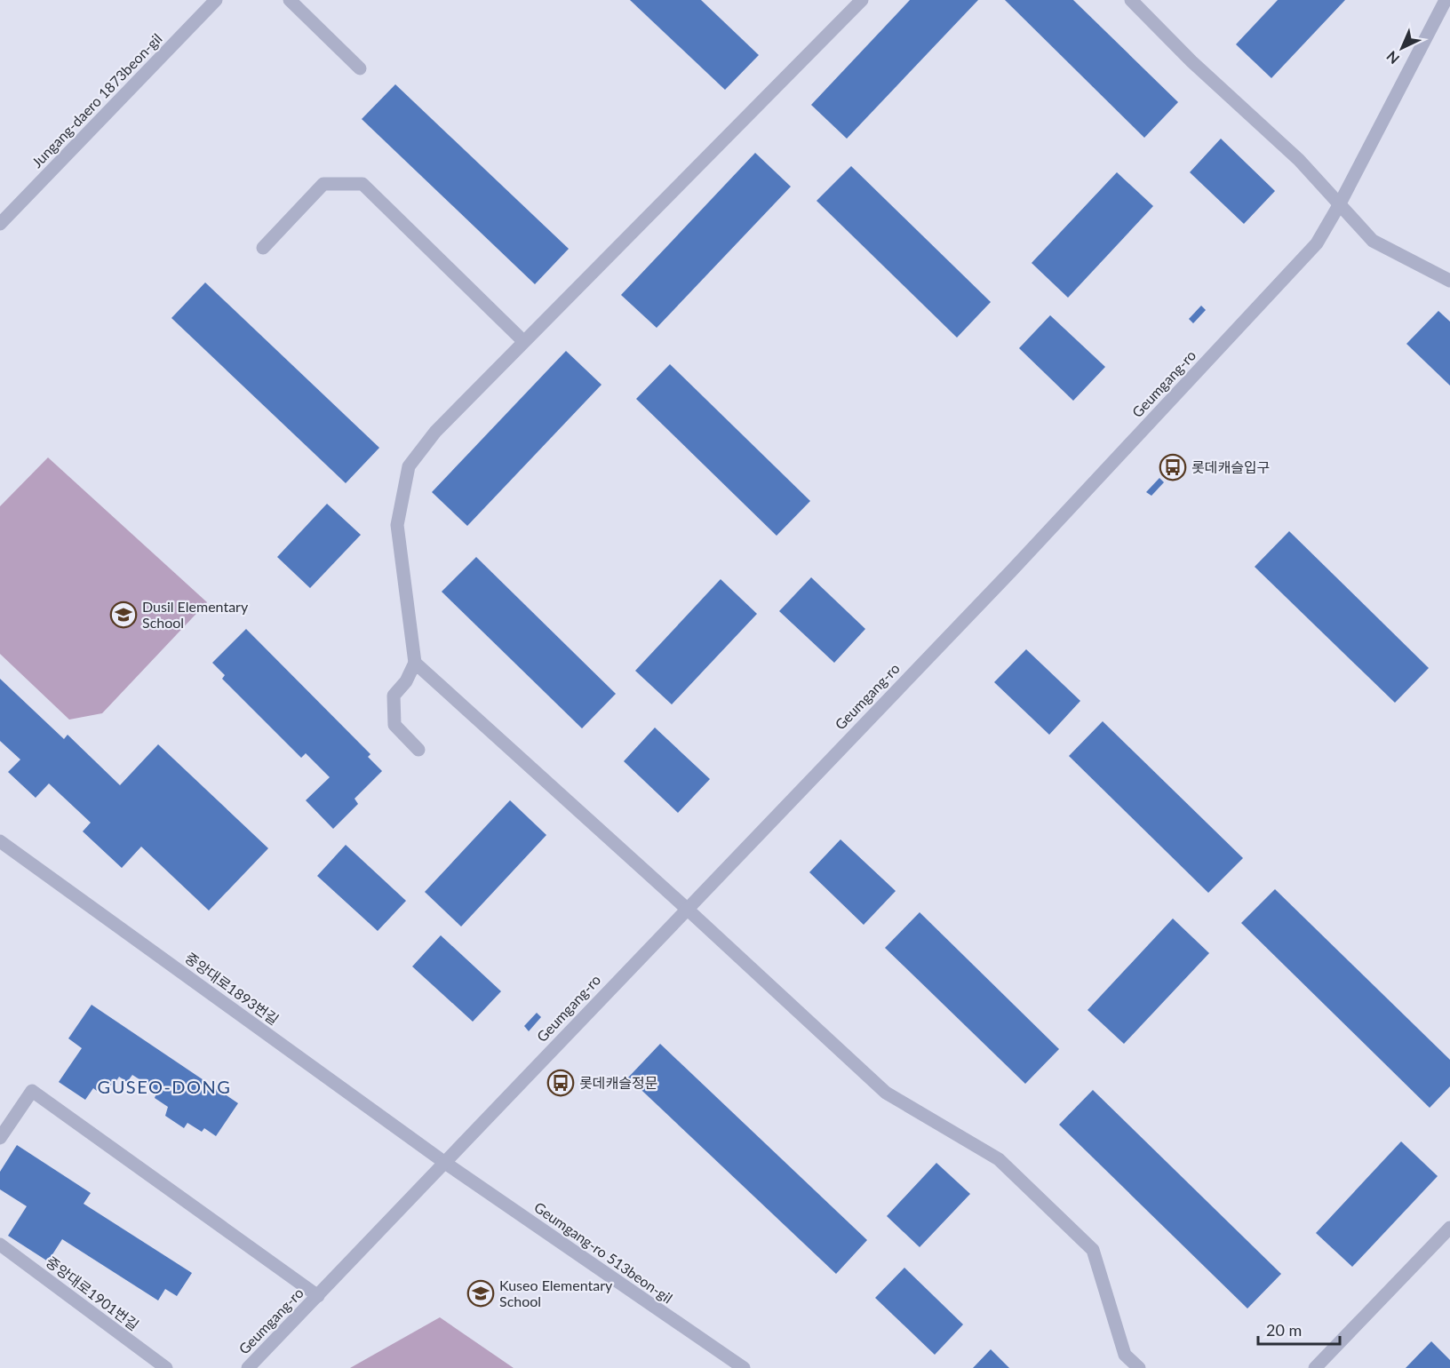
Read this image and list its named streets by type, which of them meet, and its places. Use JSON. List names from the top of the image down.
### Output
{
  "streets": {
    "street": [
      "Jungang-daero 1873beon-gil",
      "Geumgang-ro",
      "중앙대로1893번길",
      "Geumgang-ro 513beon-gil",
      "중앙대로1901번길"
    ]
  },
  "crossings": [
    ["Geumgang-ro", "중앙대로1893번길"],
    ["Geumgang-ro", "Geumgang-ro 513beon-gil"],
    ["중앙대로1893번길", "Geumgang-ro 513beon-gil"]
  ],
  "districts": ["GUSEO-DONG"],
  "places": {
    "bus stop": ["롯데캐슬입구", "롯데캐슬정문"],
    "school or university": ["Dusil Elementary School", "Kuseo Elementary School"]
  },
  "scale_bar": "20 m",
  "north": "bottom left"
}
